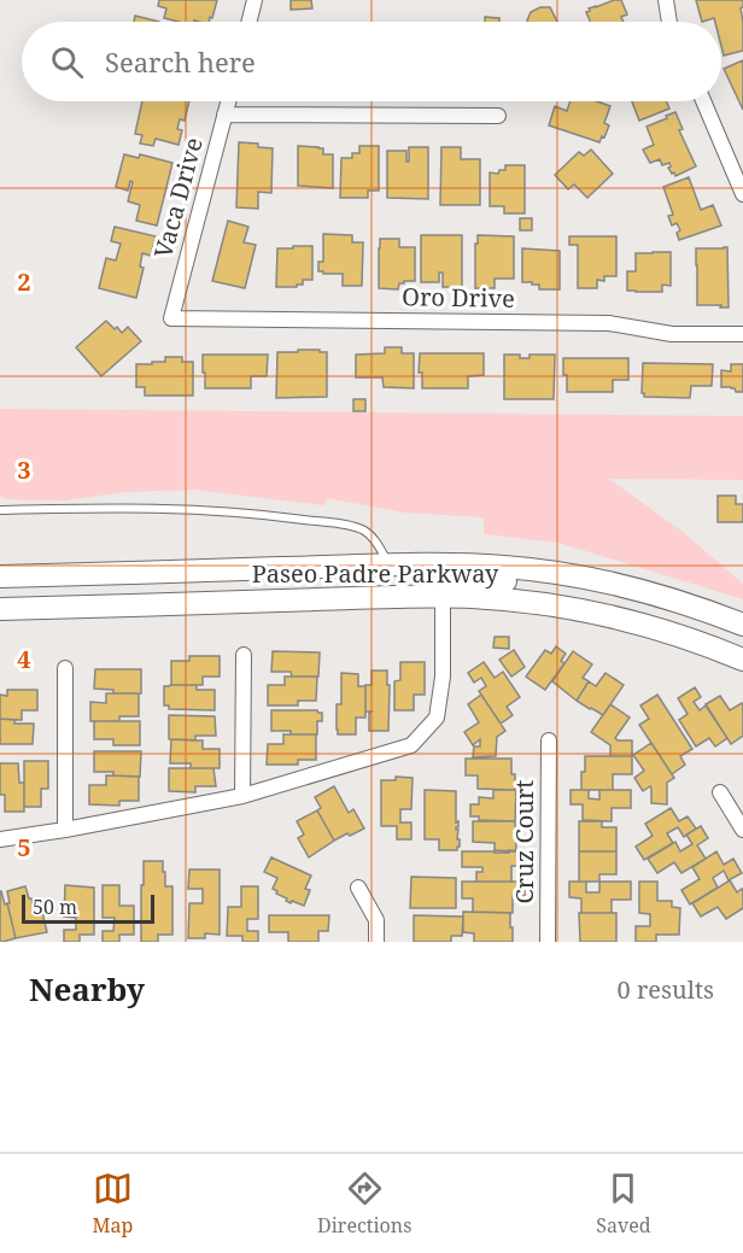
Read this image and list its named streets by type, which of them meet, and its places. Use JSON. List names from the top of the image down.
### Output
{
  "streets": {
    "main road": ["Paseo Padre Parkway"],
    "street": ["Vaca Drive", "Oro Drive", "Cruz Court"]
  },
  "crossings": [
    ["Vaca Drive", "Oro Drive"]
  ],
  "scale_bar": "50 m",
  "page": {
    "search": "Search here",
    "scale": "50 m",
    "heading": ["Nearby", "0 results"],
    "nav": ["Map", "Directions", "Saved"]
  },
  "grid": {
    "rows": [
      "2",
      "3",
      "4",
      "5"
    ]
  }
}
